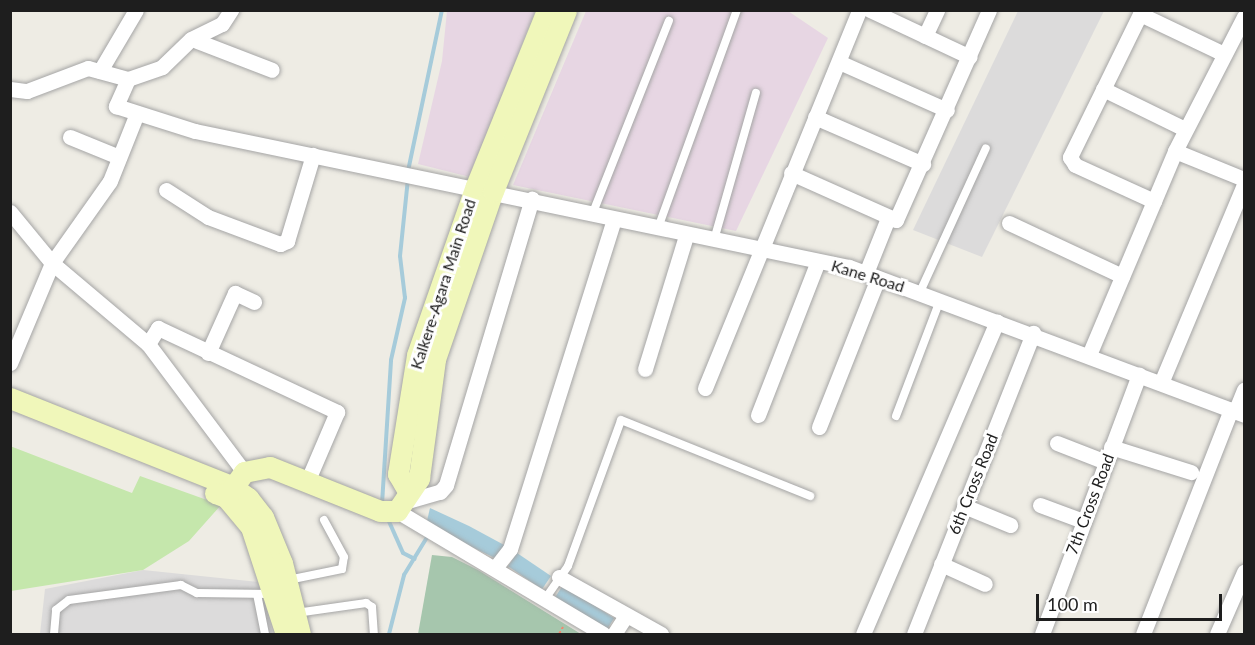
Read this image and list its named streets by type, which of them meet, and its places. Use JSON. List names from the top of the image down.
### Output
{
  "streets": {
    "street": [
      "Kane Road",
      "Kalkere-Agara Main Road",
      "6th Cross Road",
      "7th Cross Road"
    ]
  },
  "crossings": [
    ["Kane Road", "Kalkere-Agara Main Road"],
    ["Kane Road", "6th Cross Road"],
    ["Kane Road", "7th Cross Road"]
  ],
  "scale_bar": "100 m"
}
